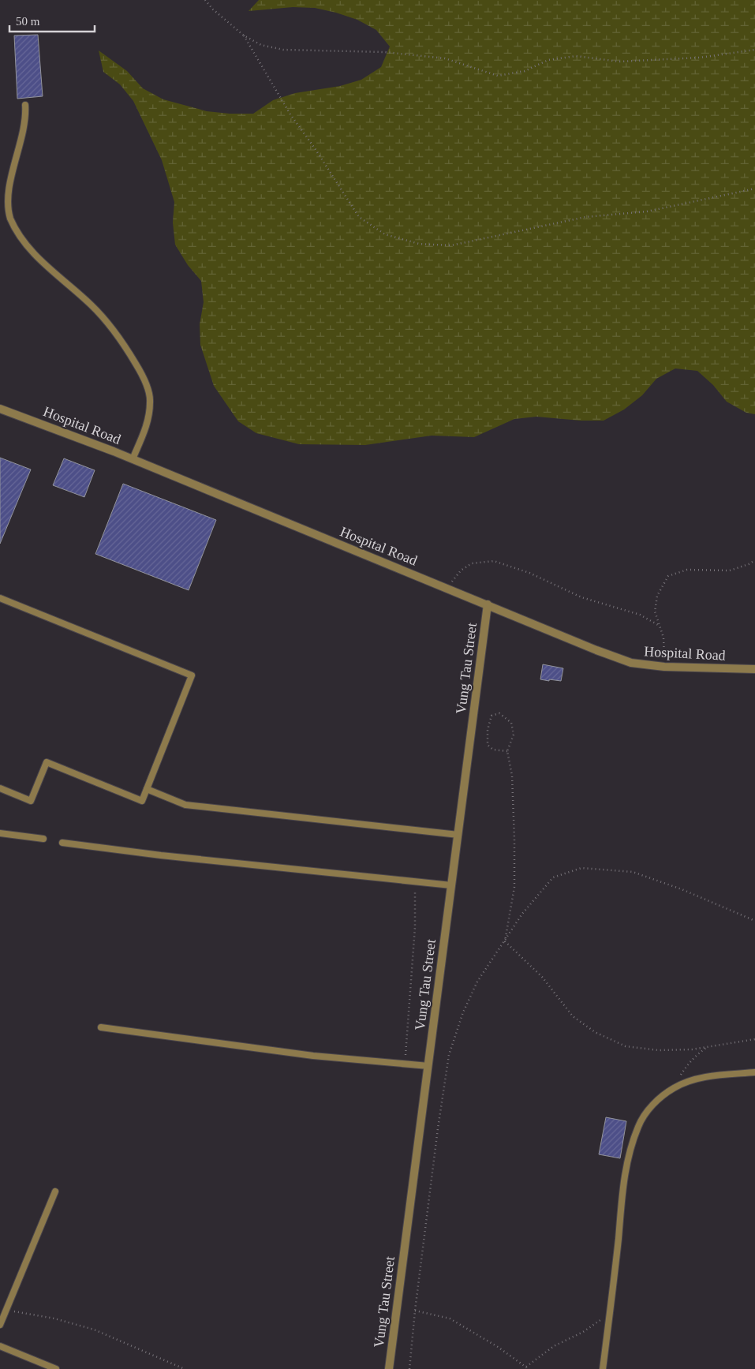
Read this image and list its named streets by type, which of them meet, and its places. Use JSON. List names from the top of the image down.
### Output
{
  "streets": {
    "street": ["Hospital Road", "Vung Tau Street"]
  },
  "crossings": [
    ["Hospital Road", "Vung Tau Street"]
  ],
  "scale_bar": "50 m"
}
